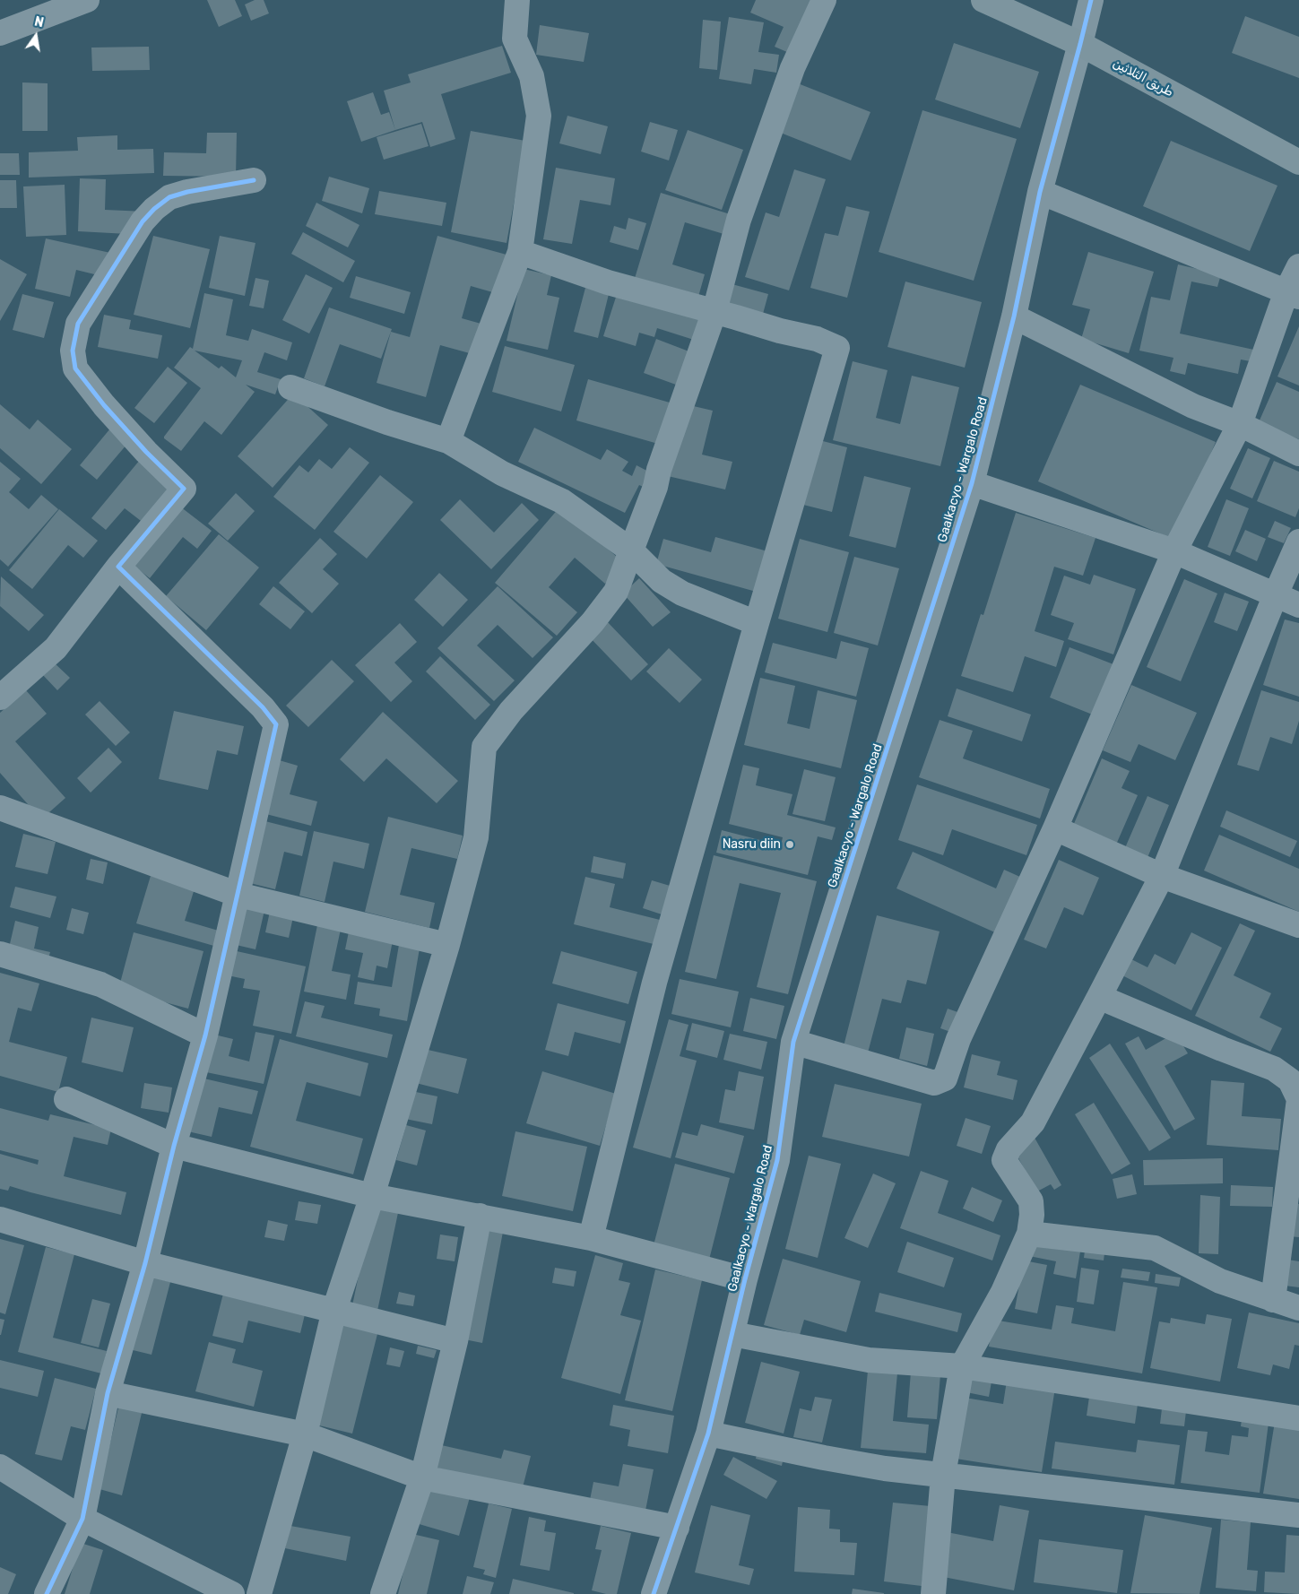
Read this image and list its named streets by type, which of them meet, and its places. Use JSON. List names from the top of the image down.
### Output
{
  "streets": {
    "main road": ["طريق الثلاثين"],
    "street": ["Gaalkacyo - Wargalo Road"]
  },
  "crossings": [
    ["طريق الثلاثين", "Gaalkacyo - Wargalo Road"]
  ],
  "places": ["Nasru diin"],
  "north": "top"
}
